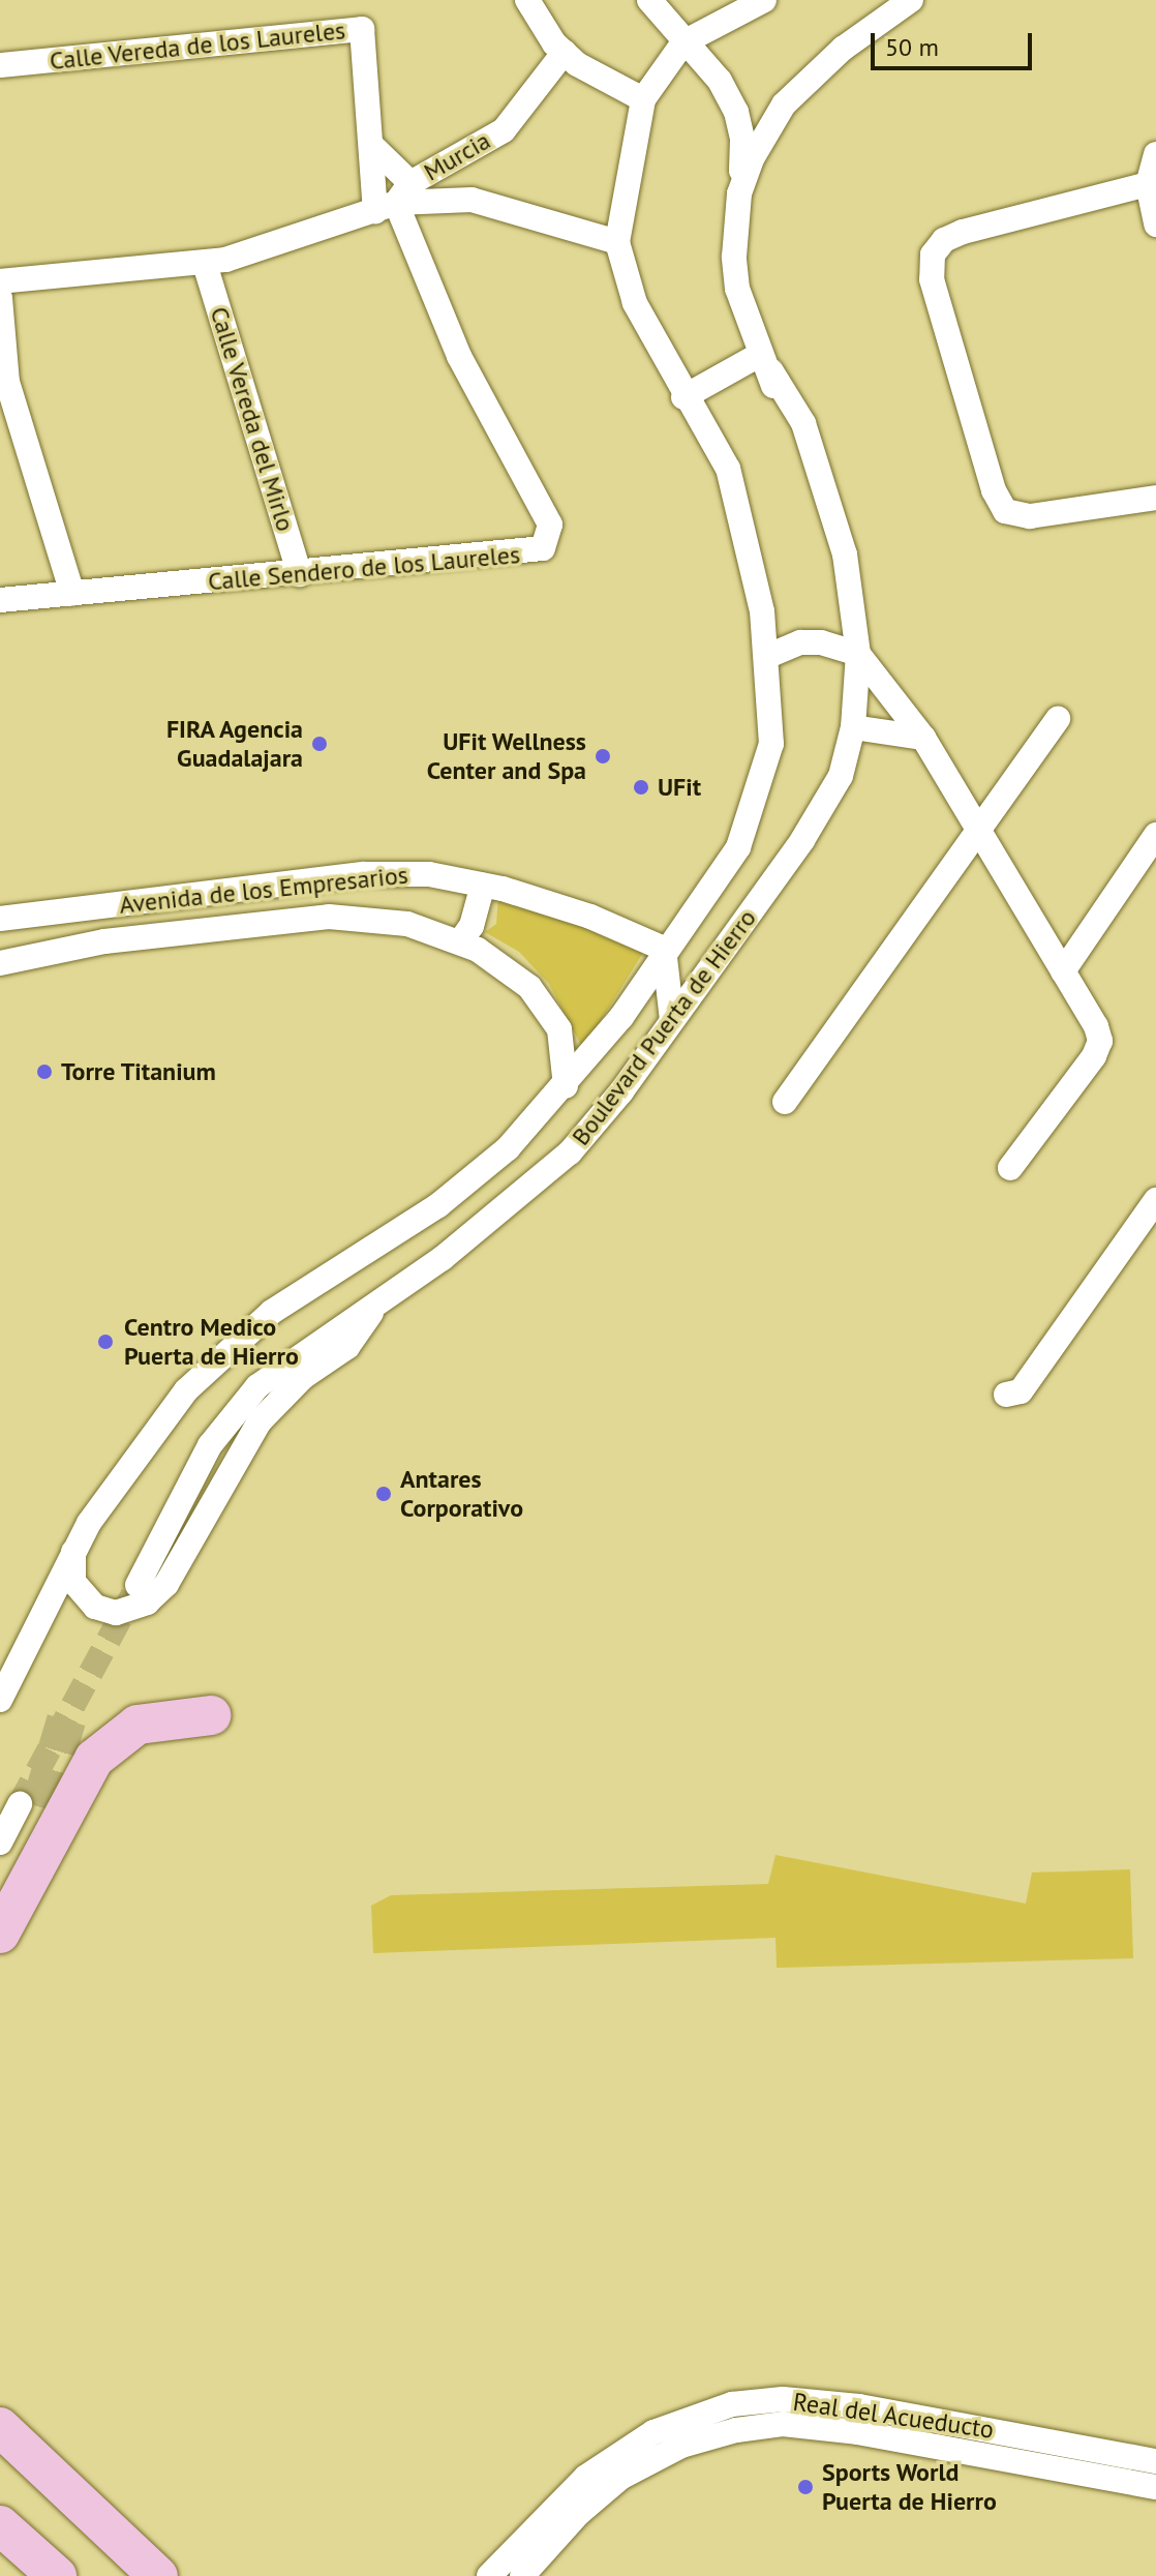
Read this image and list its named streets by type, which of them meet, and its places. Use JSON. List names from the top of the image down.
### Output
{
  "streets": {
    "street": [
      "Calle Vereda de los Laureles",
      "Murcia",
      "Calle Vereda del Mirlo",
      "Calle Sendero de los Laureles",
      "Avenida de los Empresarios",
      "Boulevard Puerta de Hierro",
      "Real del Acueducto"
    ]
  },
  "crossings": [
    ["Calle Vereda de los Laureles", "Murcia"],
    ["Calle Vereda de los Laureles", "Calle Sendero de los Laureles"],
    ["Murcia", "Calle Sendero de los Laureles"],
    ["Calle Vereda del Mirlo", "Calle Sendero de los Laureles"],
    ["Avenida de los Empresarios", "Boulevard Puerta de Hierro"]
  ],
  "places": [
    "FIRA Agencia Guadalajara",
    "UFit Wellness Center and Spa",
    "UFit",
    "Torre Titanium",
    "Centro Medico Puerta de Hierro",
    "Antares Corporativo",
    "Sports World Puerta de Hierro"
  ],
  "scale_bar": "50 m"
}
